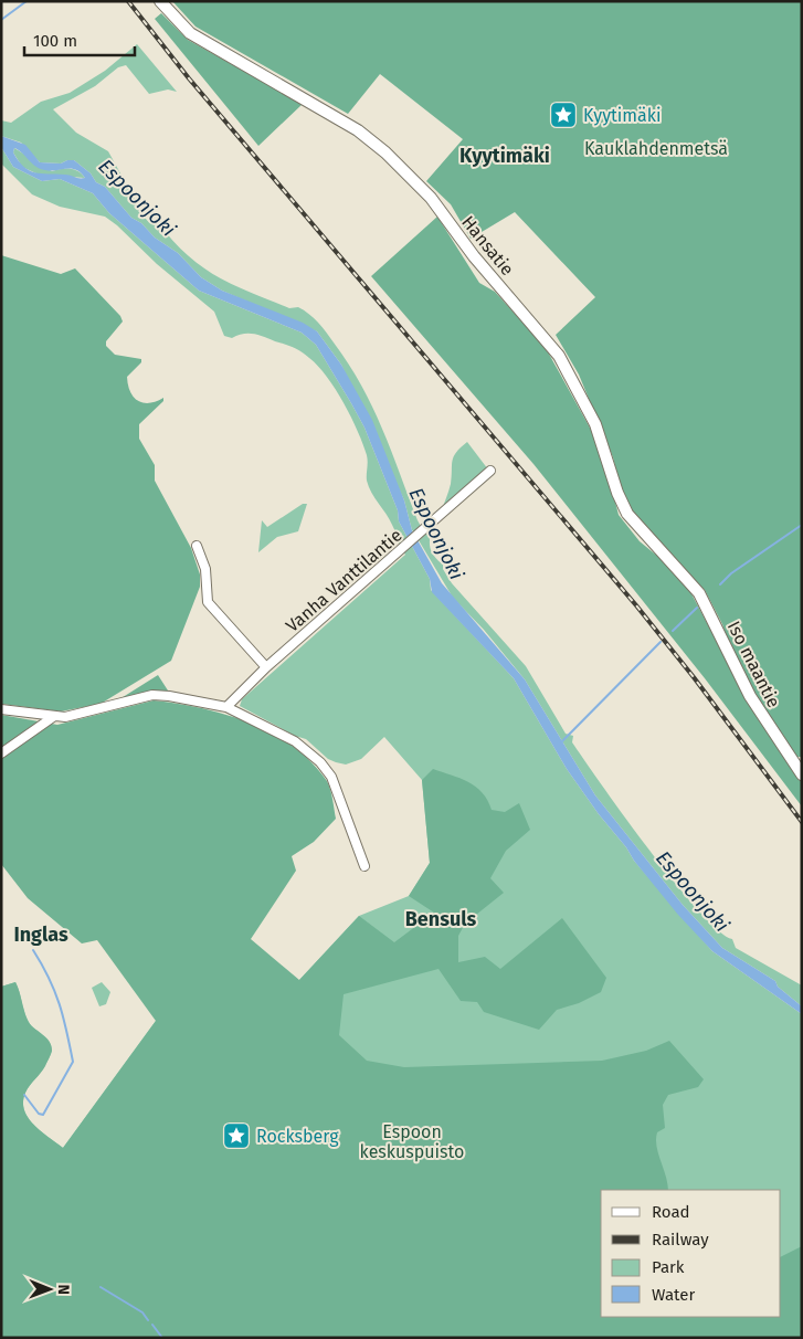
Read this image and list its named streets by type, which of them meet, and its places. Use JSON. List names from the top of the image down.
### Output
{
  "streets": {
    "main road": ["Hansatie", "Iso maantie"],
    "street": ["Vanha Vanttilantie"]
  },
  "crossings": [
    ["Hansatie", "Iso maantie"]
  ],
  "districts": ["Kyytimäki", "Bensuls", "Inglas"],
  "water": ["Espoonjoki"],
  "parks": ["Kauklahdenmetsä", "Espoon keskuspuisto"],
  "places": {
    "place": ["Kyytimäki", "Rocksberg"]
  },
  "legend": [
    "Road",
    "Railway",
    "Park",
    "Water"
  ],
  "scale_bar": "100 m",
  "north": "right"
}
